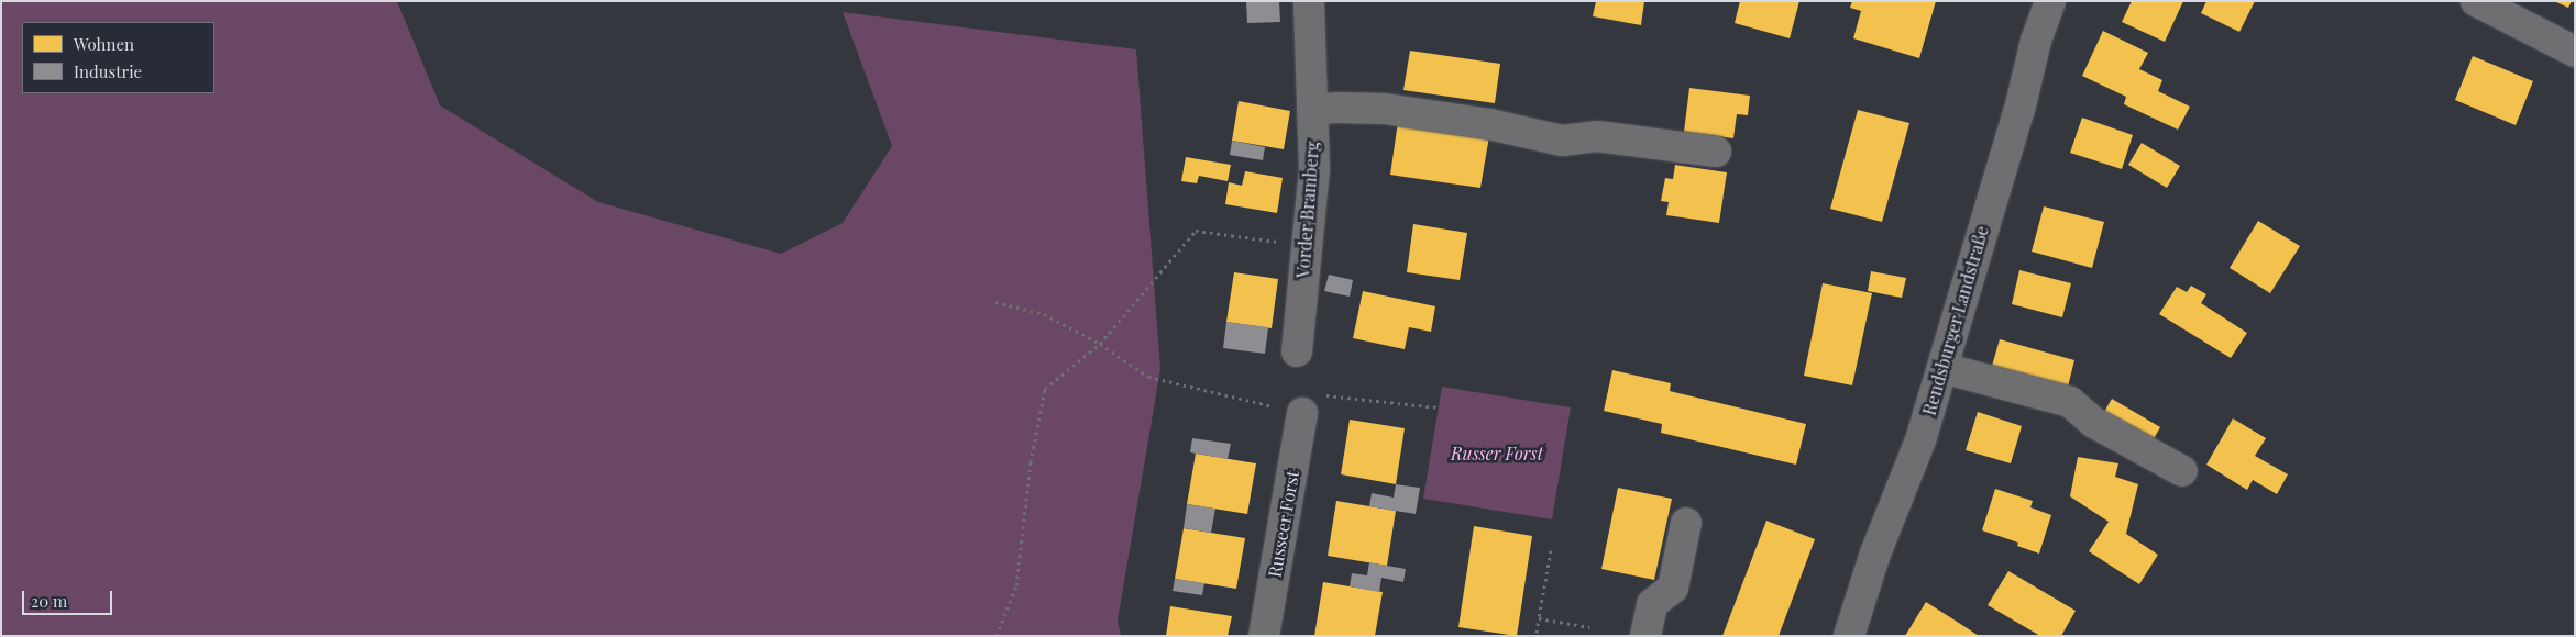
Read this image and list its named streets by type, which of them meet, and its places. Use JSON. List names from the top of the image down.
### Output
{
  "streets": {
    "street": ["Vorder Bramberg", "Rendsburger Landstraße", "Russeer Forst"]
  },
  "parks": ["Russer Forst"],
  "legend": ["Wohnen", "Industrie"],
  "scale_bar": "20 m"
}
